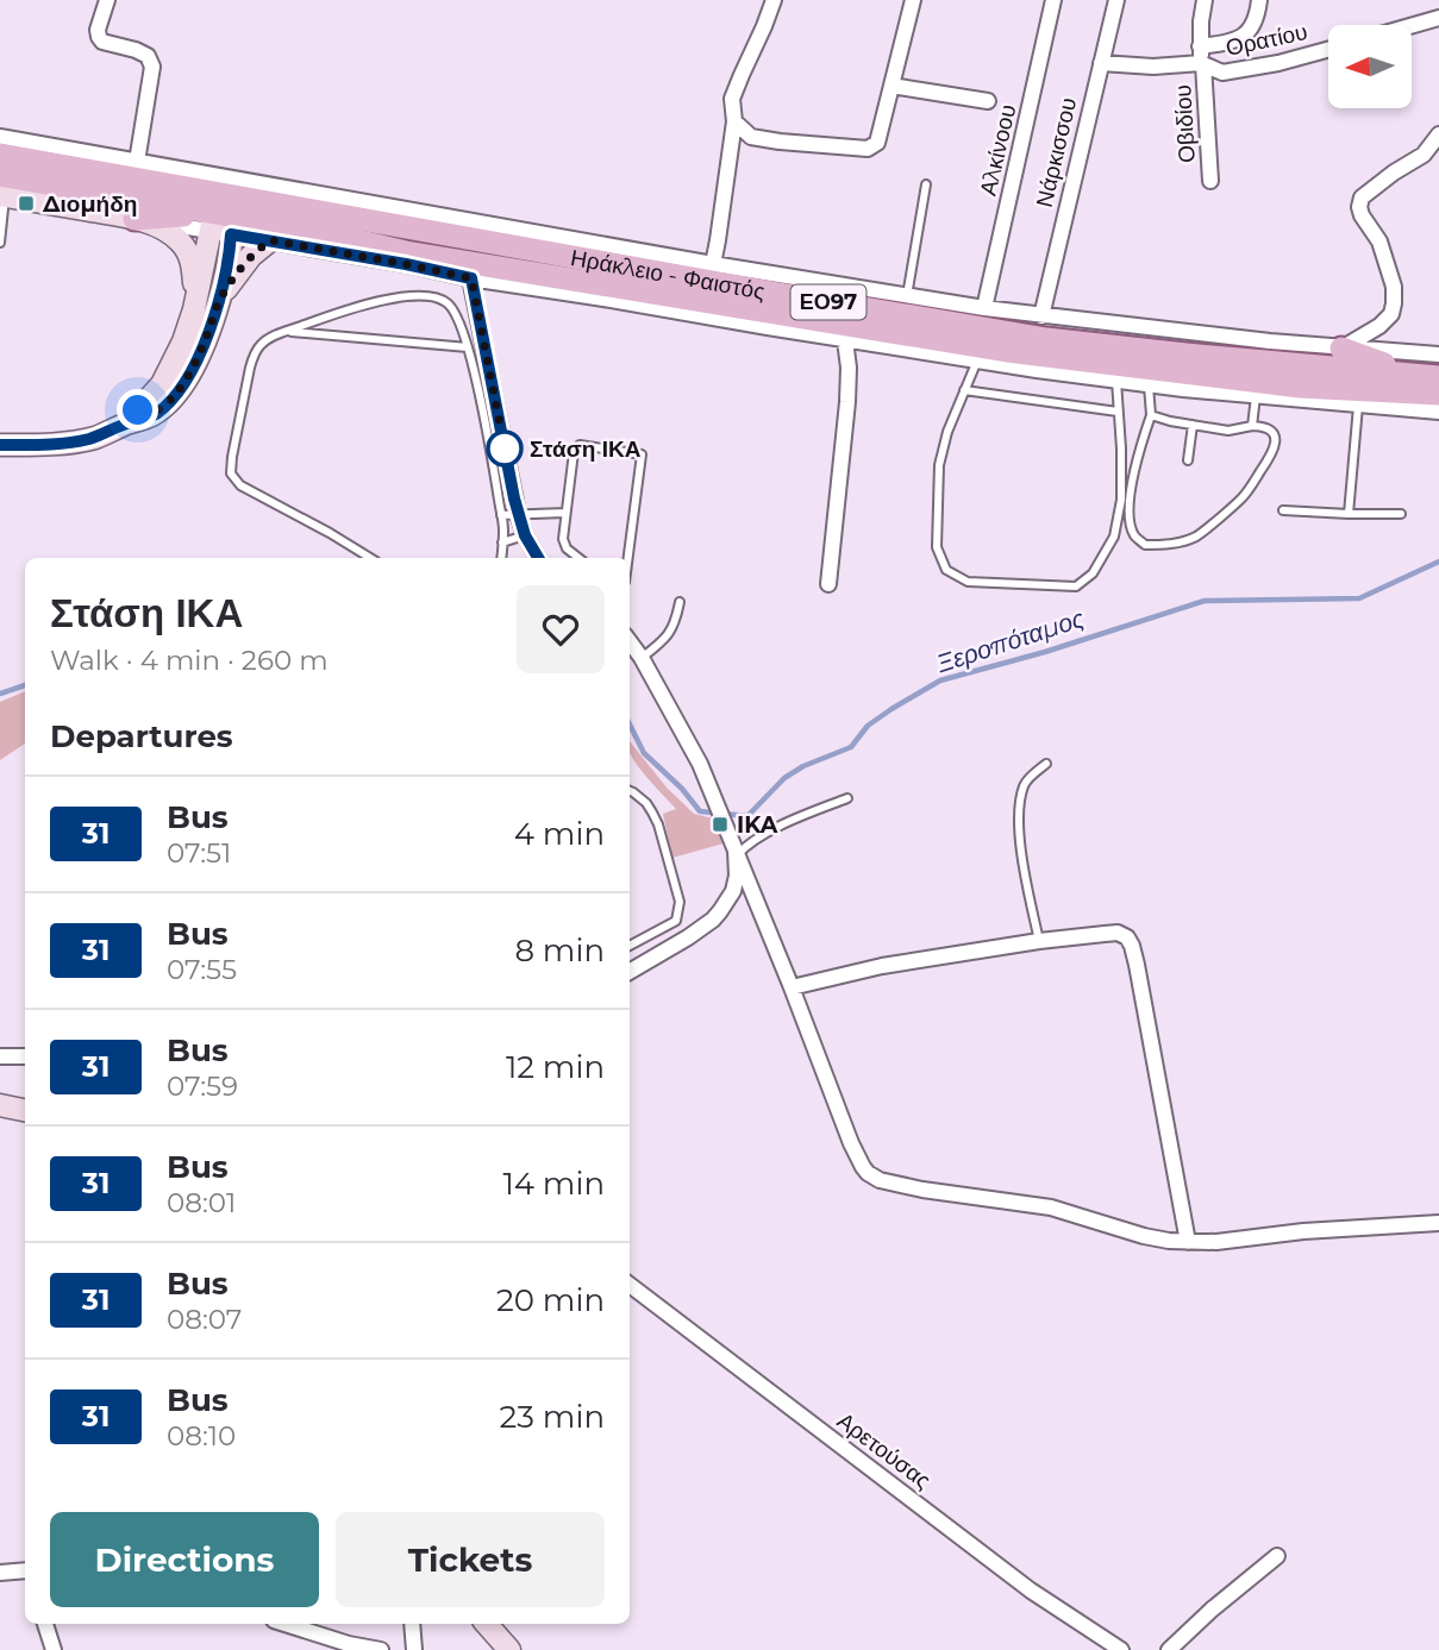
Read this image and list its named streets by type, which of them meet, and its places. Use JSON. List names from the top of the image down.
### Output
{
  "streets": {
    "main road": ["Ηράκλειο - Φαιστός", "ΕΟ97"],
    "street": [
      "Ορατίου",
      "Οβιδίου",
      "Αλκίνοου",
      "Νάρκισσου",
      "Αρετούσας"
    ]
  },
  "crossings": [
    ["Ορατίου", "Οβιδίου"],
    ["Ορατίου", "Νάρκισσου"]
  ],
  "water": ["Ξεροπόταμος"],
  "places": {
    "transit": ["Διομήδη", "IKA"],
    "other": ["Στάση ΙΚΑ"]
  },
  "lines": ["bus line 31"],
  "north": "left",
  "page": {
    "heading": [
      ["Στάση ΙΚΑ", "Walk · 4 min · 260 m"],
      "Departures"
    ],
    "list": [
      {
        "mark": "31",
        "name": "Bus",
        "note": "07:51",
        "value": "4 min"
      },
      {
        "mark": "31",
        "name": "Bus",
        "note": "07:55",
        "value": "8 min"
      },
      {
        "mark": "31",
        "name": "Bus",
        "note": "07:59",
        "value": "12 min"
      },
      {
        "mark": "31",
        "name": "Bus",
        "note": "08:01",
        "value": "14 min"
      },
      {
        "mark": "31",
        "name": "Bus",
        "note": "08:07",
        "value": "20 min"
      },
      {
        "mark": "31",
        "name": "Bus",
        "note": "08:10",
        "value": "23 min"
      }
    ],
    "buttons": ["Directions", "Tickets"]
  }
}
